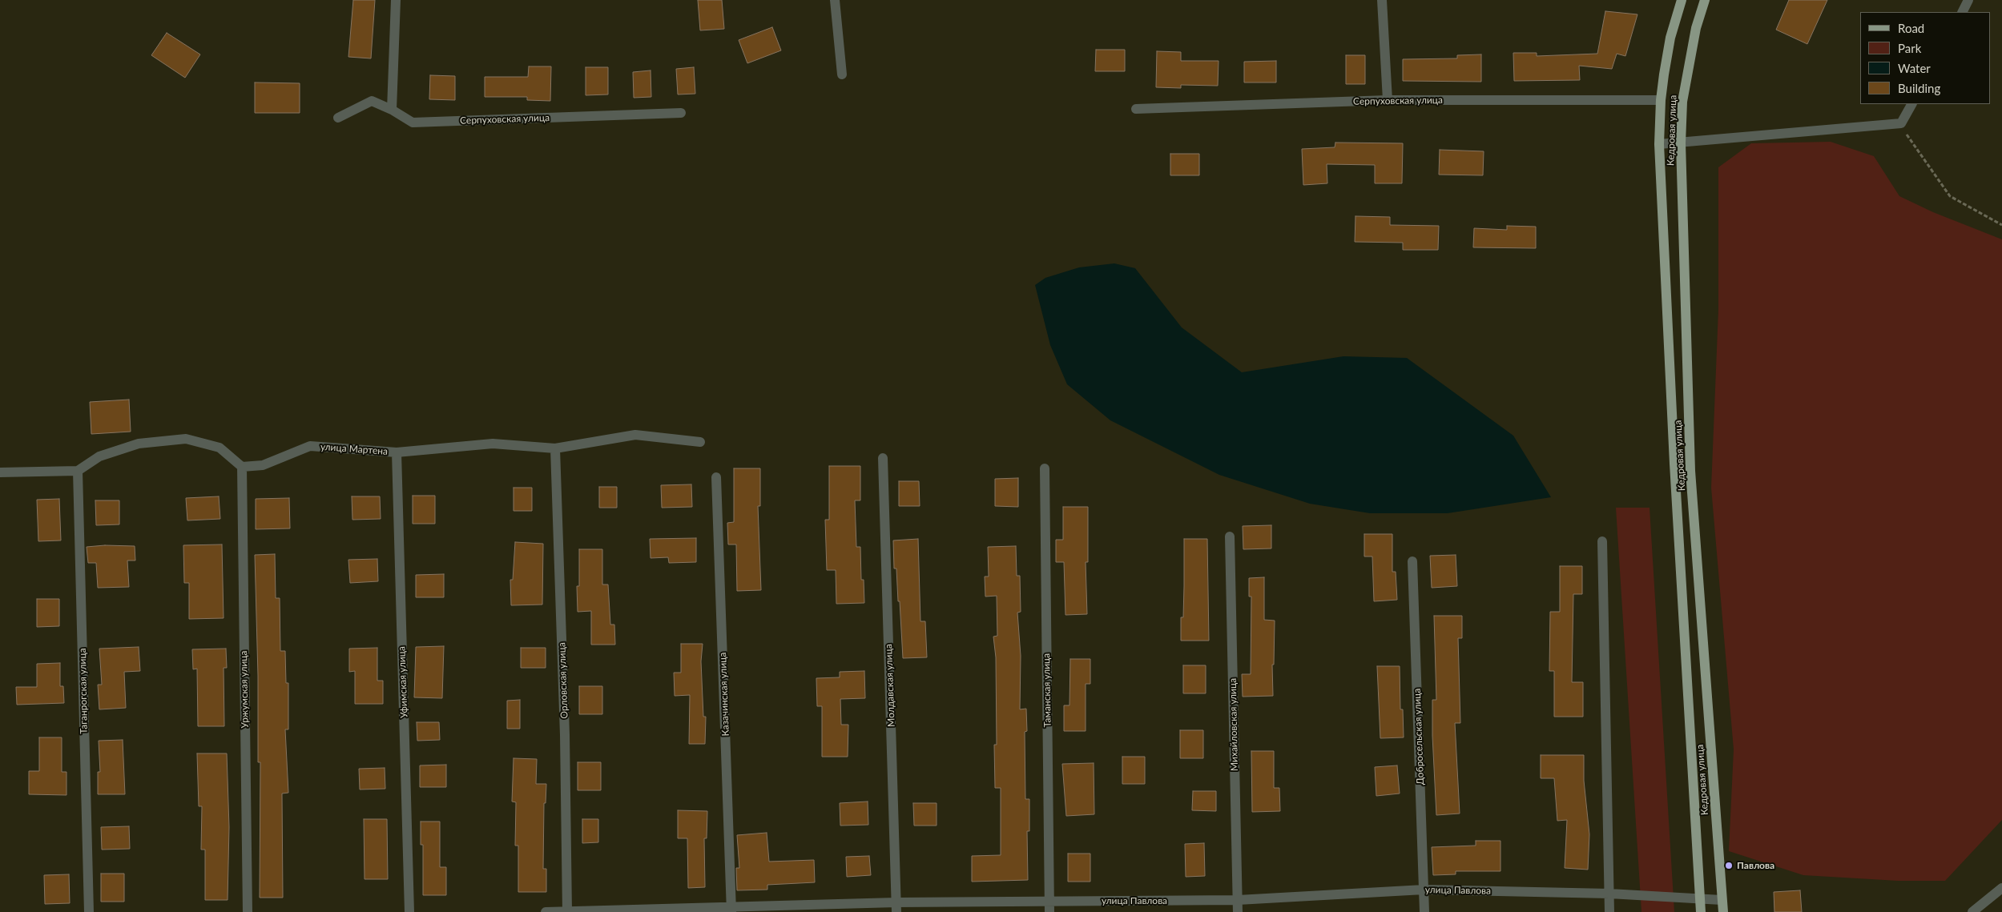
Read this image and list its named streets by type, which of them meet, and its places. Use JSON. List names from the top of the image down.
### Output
{
  "streets": {
    "main road": ["Кедровая улица"],
    "street": [
      "Серпуховская улица",
      "улица Мартена",
      "Орловская улица",
      "Уфимская улица",
      "Молдавская улица",
      "Уржумская улица",
      "Таманская улица",
      "Таганрогская улица",
      "Казачинская улица",
      "Михайловская улица",
      "Добросельская улица",
      "улица Павлова"
    ]
  },
  "crossings": [
    ["Серпуховская улица", "Кедровая улица"],
    ["Кедровая улица", "улица Павлова"],
    ["улица Мартена", "Орловская улица"],
    ["улица Мартена", "Уфимская улица"],
    ["улица Мартена", "Уржумская улица"],
    ["Орловская улица", "улица Павлова"],
    ["Молдавская улица", "улица Павлова"],
    ["Таманская улица", "улица Павлова"],
    ["Казачинская улица", "улица Павлова"],
    ["Михайловская улица", "улица Павлова"],
    ["Добросельская улица", "улица Павлова"]
  ],
  "places": ["Павлова"],
  "legend": [
    "Road",
    "Park",
    "Water",
    "Building"
  ]
}
